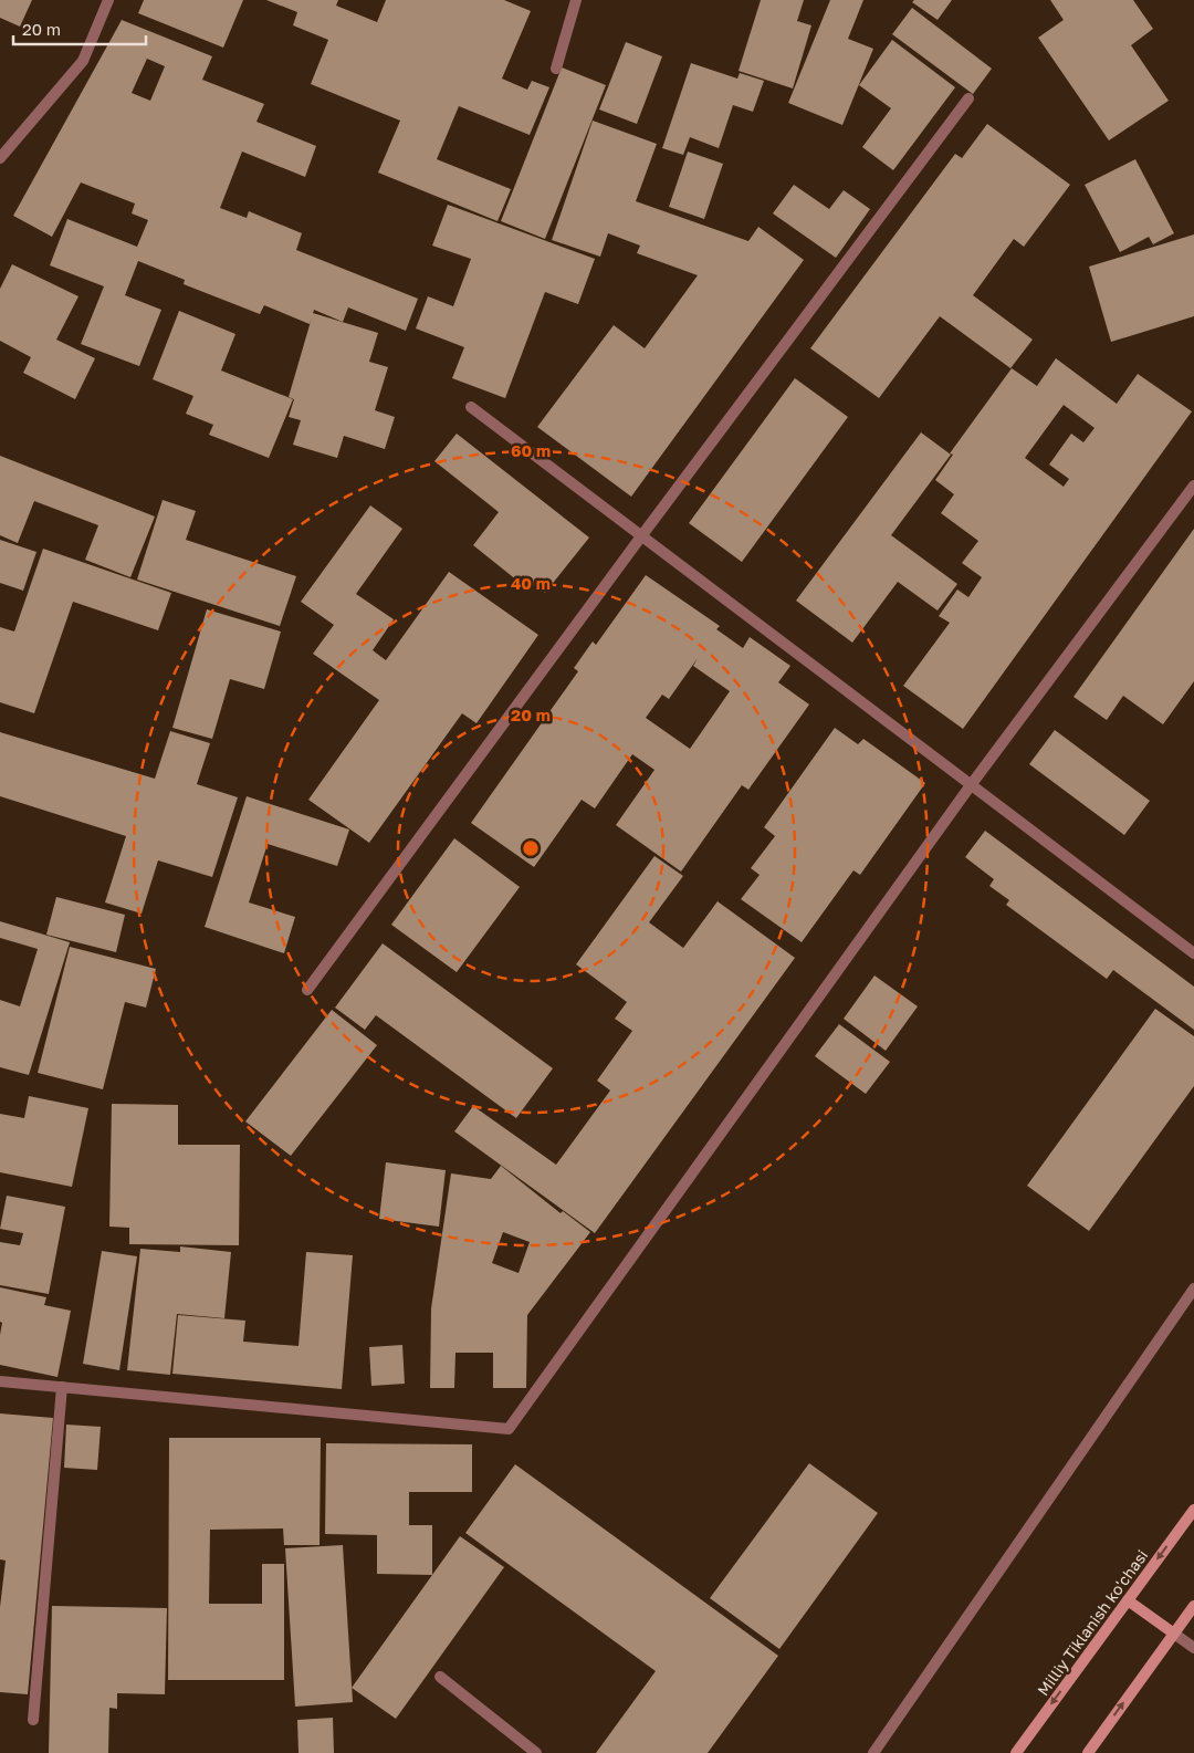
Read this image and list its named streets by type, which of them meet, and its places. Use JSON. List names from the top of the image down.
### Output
{
  "streets": {
    "main road": ["Milliy Tiklanish ko'chasi"]
  },
  "scale_bar": "20 m",
  "rings": ["60 m", "40 m", "20 m"]
}
